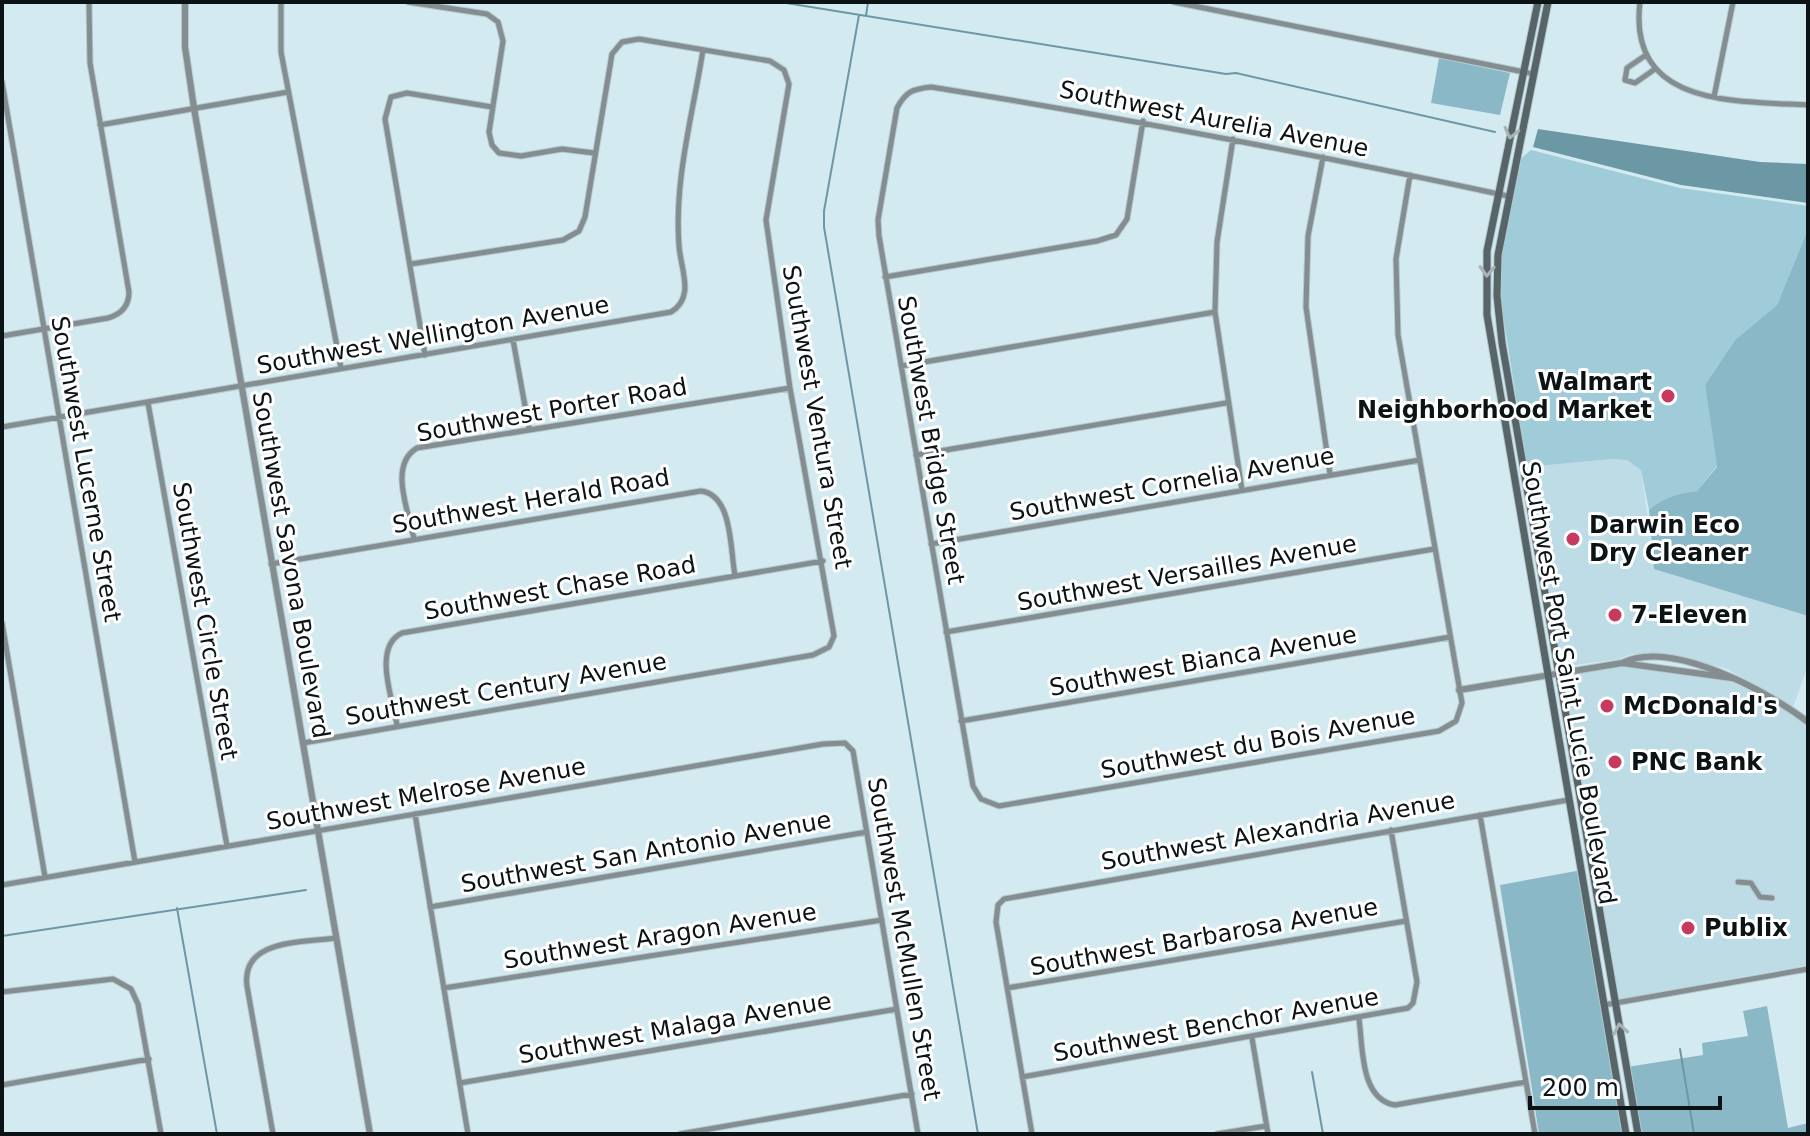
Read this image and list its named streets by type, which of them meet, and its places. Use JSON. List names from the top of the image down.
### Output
{
  "streets": {
    "main road": ["Southwest Port Saint Lucie Boulevard"],
    "street": [
      "Southwest Aurelia Avenue",
      "Southwest Wellington Avenue",
      "Southwest Porter Road",
      "Southwest Ventura Street",
      "Southwest Bridge Street",
      "Southwest Lucerne Street",
      "Southwest Cornelia Avenue",
      "Southwest Herald Road",
      "Southwest Savona Boulevard",
      "Southwest Versailles Avenue",
      "Southwest Chase Road",
      "Southwest Circle Street",
      "Southwest Bianca Avenue",
      "Southwest Century Avenue",
      "Southwest du Bois Avenue",
      "Southwest Melrose Avenue",
      "Southwest Alexandria Avenue",
      "Southwest San Antonio Avenue",
      "Southwest Aragon Avenue",
      "Southwest Barbarosa Avenue",
      "Southwest McMullen Street",
      "Southwest Benchor Avenue",
      "Southwest Malaga Avenue"
    ]
  },
  "crossings": [
    ["Southwest Aurelia Avenue", "Southwest Bridge Street"],
    ["Southwest Aurelia Avenue", "Southwest Port Saint Lucie Boulevard"],
    ["Southwest Aurelia Avenue", "Southwest du Bois Avenue"],
    ["Southwest Wellington Avenue", "Southwest Ventura Street"],
    ["Southwest Wellington Avenue", "Southwest Lucerne Street"],
    ["Southwest Wellington Avenue", "Southwest Savona Boulevard"],
    ["Southwest Wellington Avenue", "Southwest Circle Street"],
    ["Southwest Porter Road", "Southwest Ventura Street"],
    ["Southwest Porter Road", "Southwest Herald Road"],
    ["Southwest Ventura Street", "Southwest Chase Road"],
    ["Southwest Ventura Street", "Southwest Century Avenue"],
    ["Southwest Bridge Street", "Southwest Cornelia Avenue"],
    ["Southwest Bridge Street", "Southwest Versailles Avenue"],
    ["Southwest Bridge Street", "Southwest Bianca Avenue"],
    ["Southwest Bridge Street", "Southwest du Bois Avenue"],
    ["Southwest Lucerne Street", "Southwest Melrose Avenue"],
    ["Southwest Cornelia Avenue", "Southwest du Bois Avenue"],
    ["Southwest Herald Road", "Southwest Savona Boulevard"],
    ["Southwest Herald Road", "Southwest Chase Road"],
    ["Southwest Savona Boulevard", "Southwest Century Avenue"],
    ["Southwest Savona Boulevard", "Southwest Melrose Avenue"],
    ["Southwest Versailles Avenue", "Southwest du Bois Avenue"],
    ["Southwest Chase Road", "Southwest Century Avenue"],
    ["Southwest Circle Street", "Southwest Melrose Avenue"],
    ["Southwest Bianca Avenue", "Southwest du Bois Avenue"],
    ["Southwest Port Saint Lucie Boulevard", "Southwest Alexandria Avenue"],
    ["Southwest Melrose Avenue", "Southwest McMullen Street"],
    ["Southwest Alexandria Avenue", "Southwest Barbarosa Avenue"],
    ["Southwest San Antonio Avenue", "Southwest McMullen Street"],
    ["Southwest Aragon Avenue", "Southwest McMullen Street"],
    ["Southwest Barbarosa Avenue", "Southwest Benchor Avenue"],
    ["Southwest McMullen Street", "Southwest Malaga Avenue"]
  ],
  "places": [
    "Walmart Neighborhood Market",
    "Darwin Eco Dry Cleaner",
    "7-Eleven",
    "McDonald's",
    "PNC Bank",
    "Publix"
  ],
  "scale_bar": "200 m"
}
